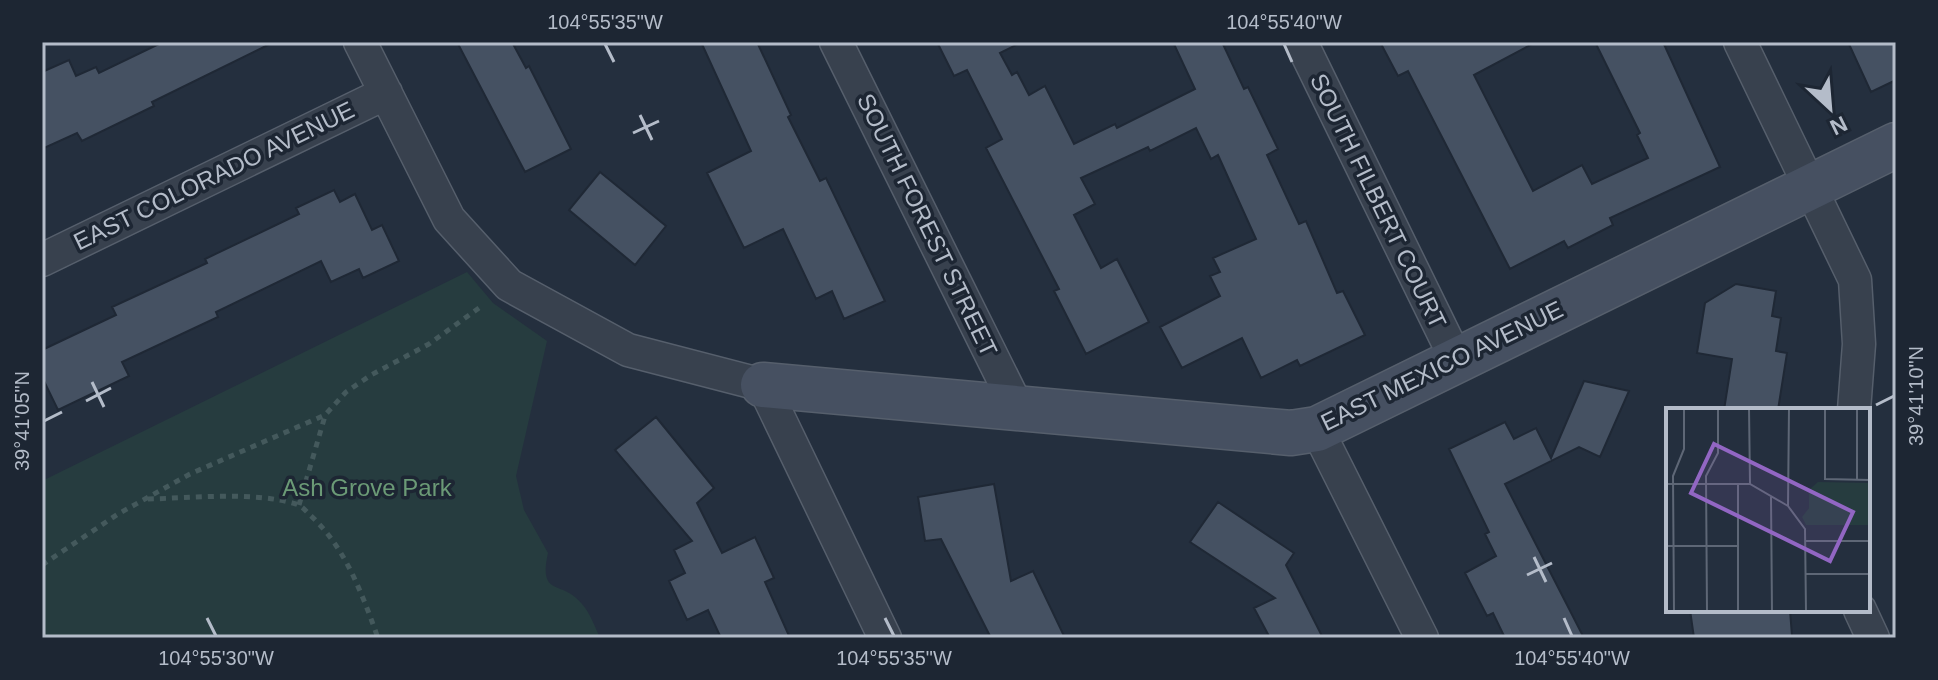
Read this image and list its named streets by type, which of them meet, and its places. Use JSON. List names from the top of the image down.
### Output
{
  "streets": {
    "street": [
      "EAST COLORADO AVENUE",
      "SOUTH FILBERT COURT",
      "SOUTH FOREST STREET",
      "EAST MEXICO AVENUE"
    ]
  },
  "crossings": [
    ["SOUTH FILBERT COURT", "EAST MEXICO AVENUE"],
    ["SOUTH FOREST STREET", "EAST MEXICO AVENUE"]
  ],
  "parks": ["Ash Grove Park"],
  "north": "bottom right",
  "coordinates": [
    "104°55'35\"W",
    "104°55'40\"W",
    "39°41'10\"N",
    "39°41'05\"N",
    "104°55'30\"W"
  ]
}
